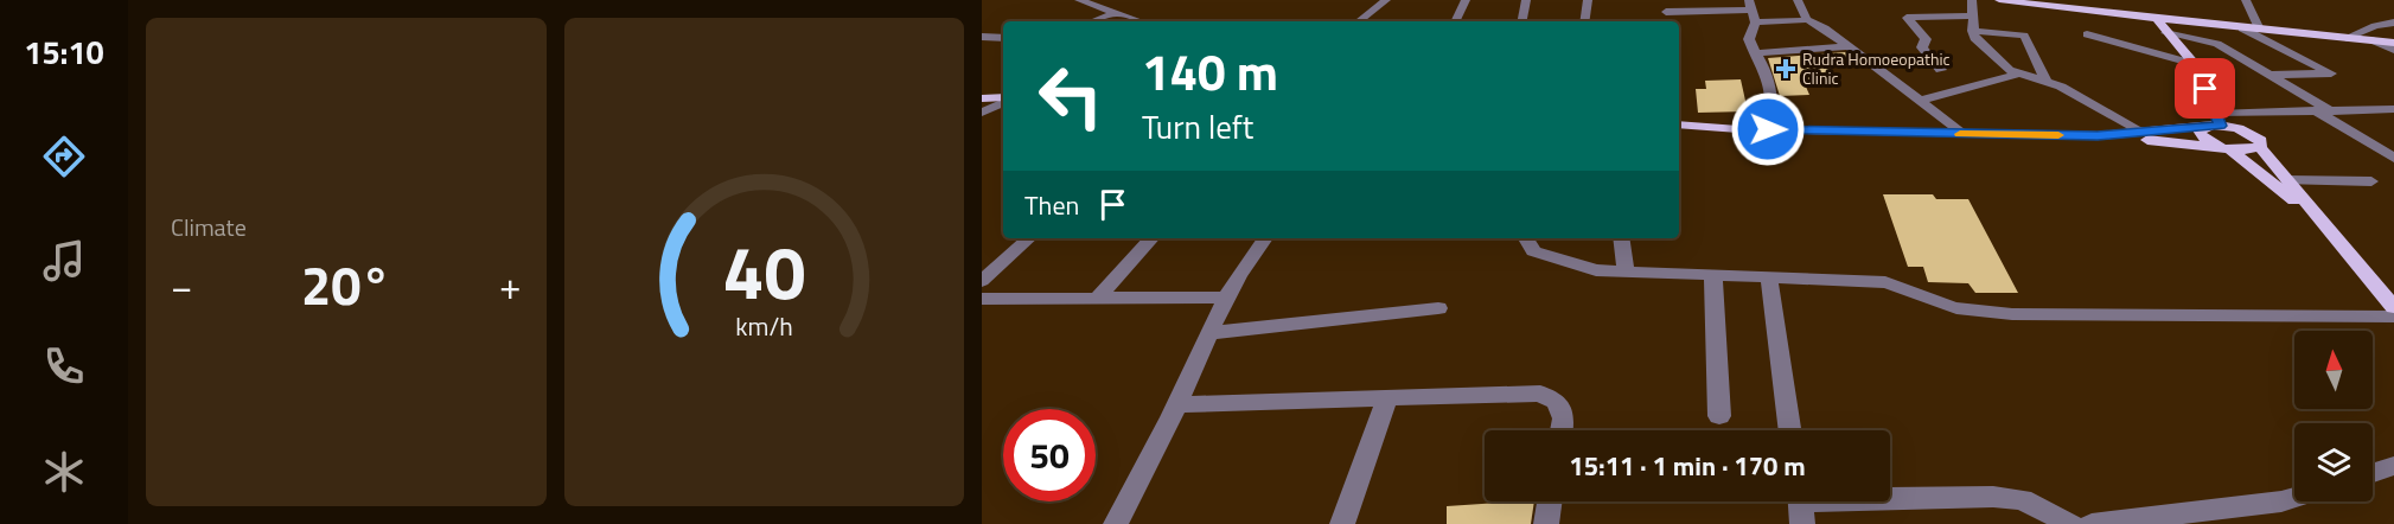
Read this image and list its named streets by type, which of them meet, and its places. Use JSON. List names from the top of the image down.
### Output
{
  "places": {
    "health": ["Rudra Homoeopathic Clinic"]
  },
  "north": "top",
  "page": {
    "tabs": "15:10",
    "tile": "Climate",
    "turn": ["140 m", "Turn left"],
    "then": "Then",
    "heat": ["−", "20°", "+"],
    "limit": "50",
    "trip": "15:11 · 1 min · 170 m",
    "gauge": ["40", "km/h"]
  }
}
